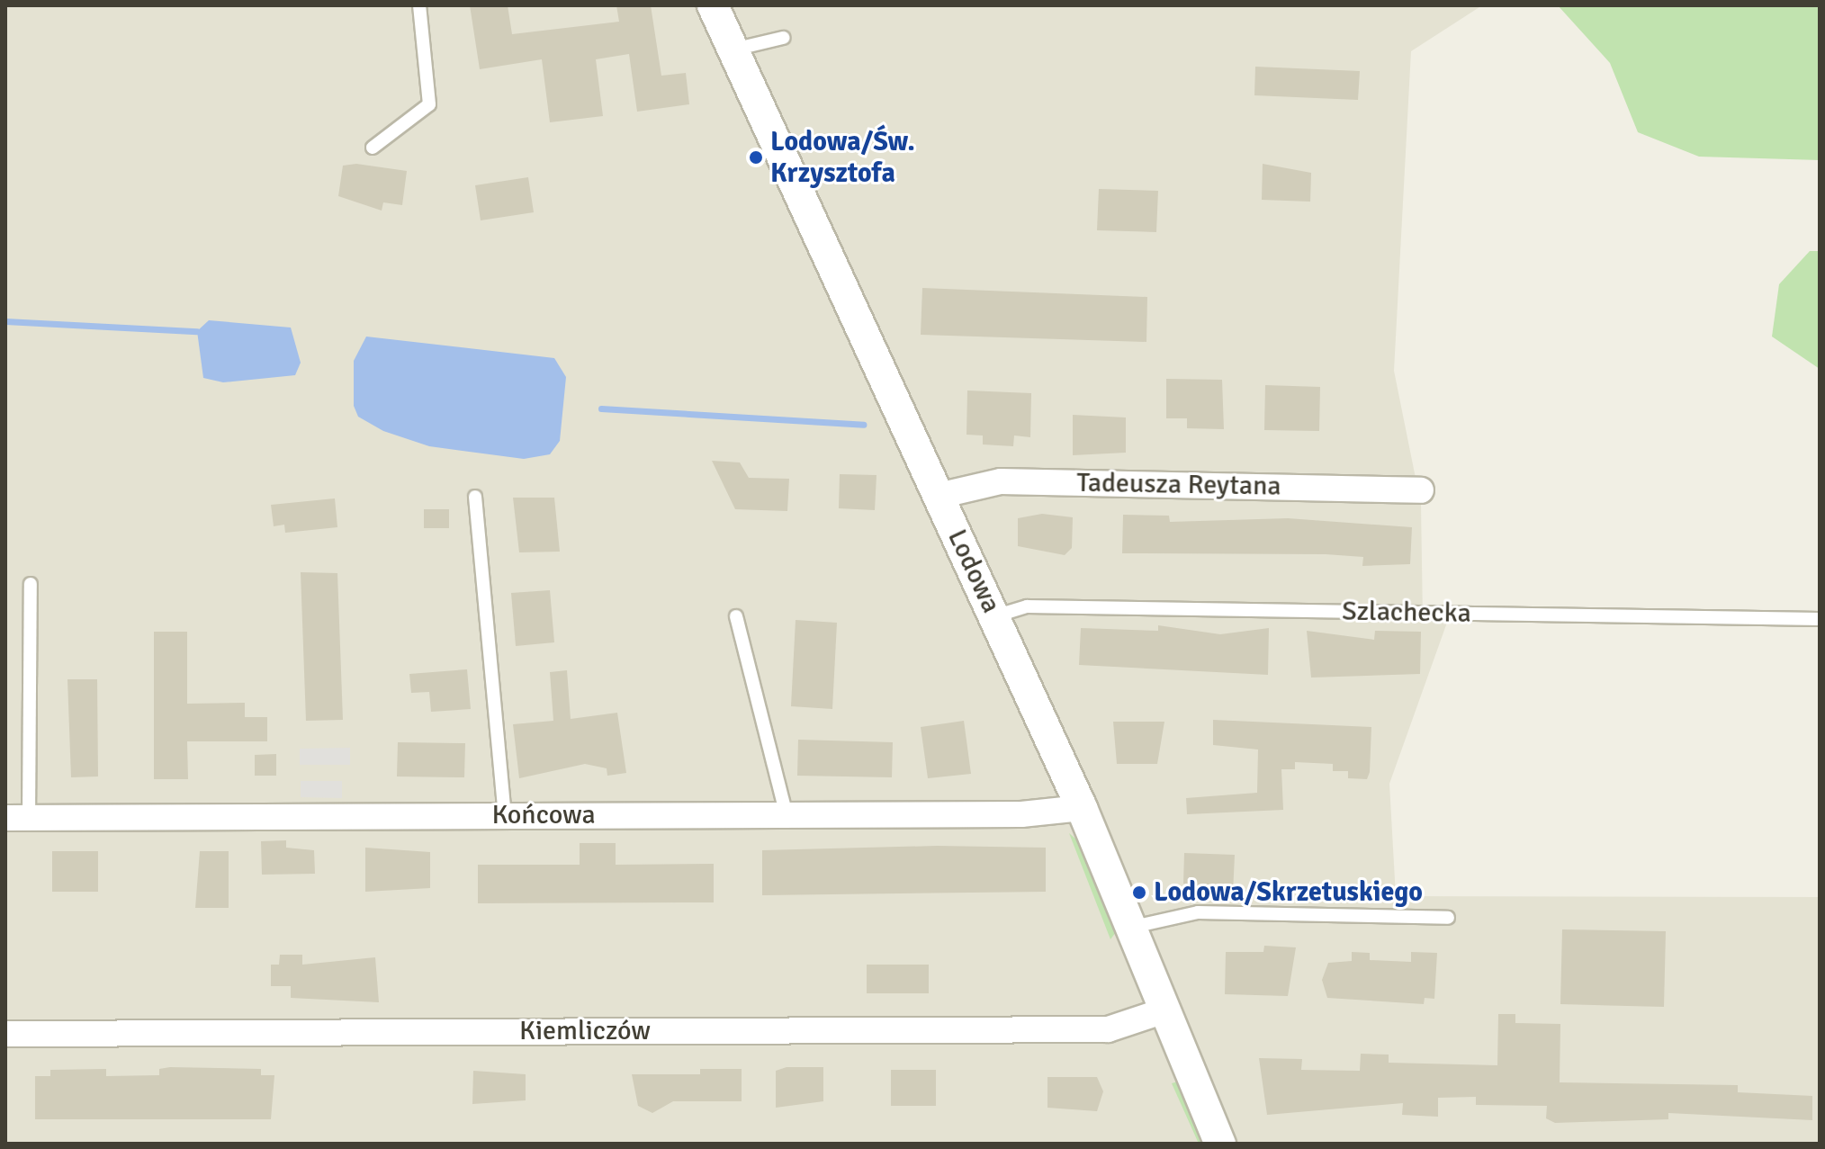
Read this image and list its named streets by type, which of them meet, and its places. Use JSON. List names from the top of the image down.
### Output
{
  "streets": {
    "street": [
      "Tadeusza Reytana",
      "Lodowa",
      "Końcowa",
      "Kiemliczów"
    ],
    "lane": ["Szlachecka"]
  },
  "crossings": [
    ["Tadeusza Reytana", "Lodowa"],
    ["Lodowa", "Szlachecka"],
    ["Lodowa", "Końcowa"],
    ["Lodowa", "Kiemliczów"]
  ],
  "places": ["Lodowa/Św. Krzysztofa", "Lodowa/Skrzetuskiego"]
}
